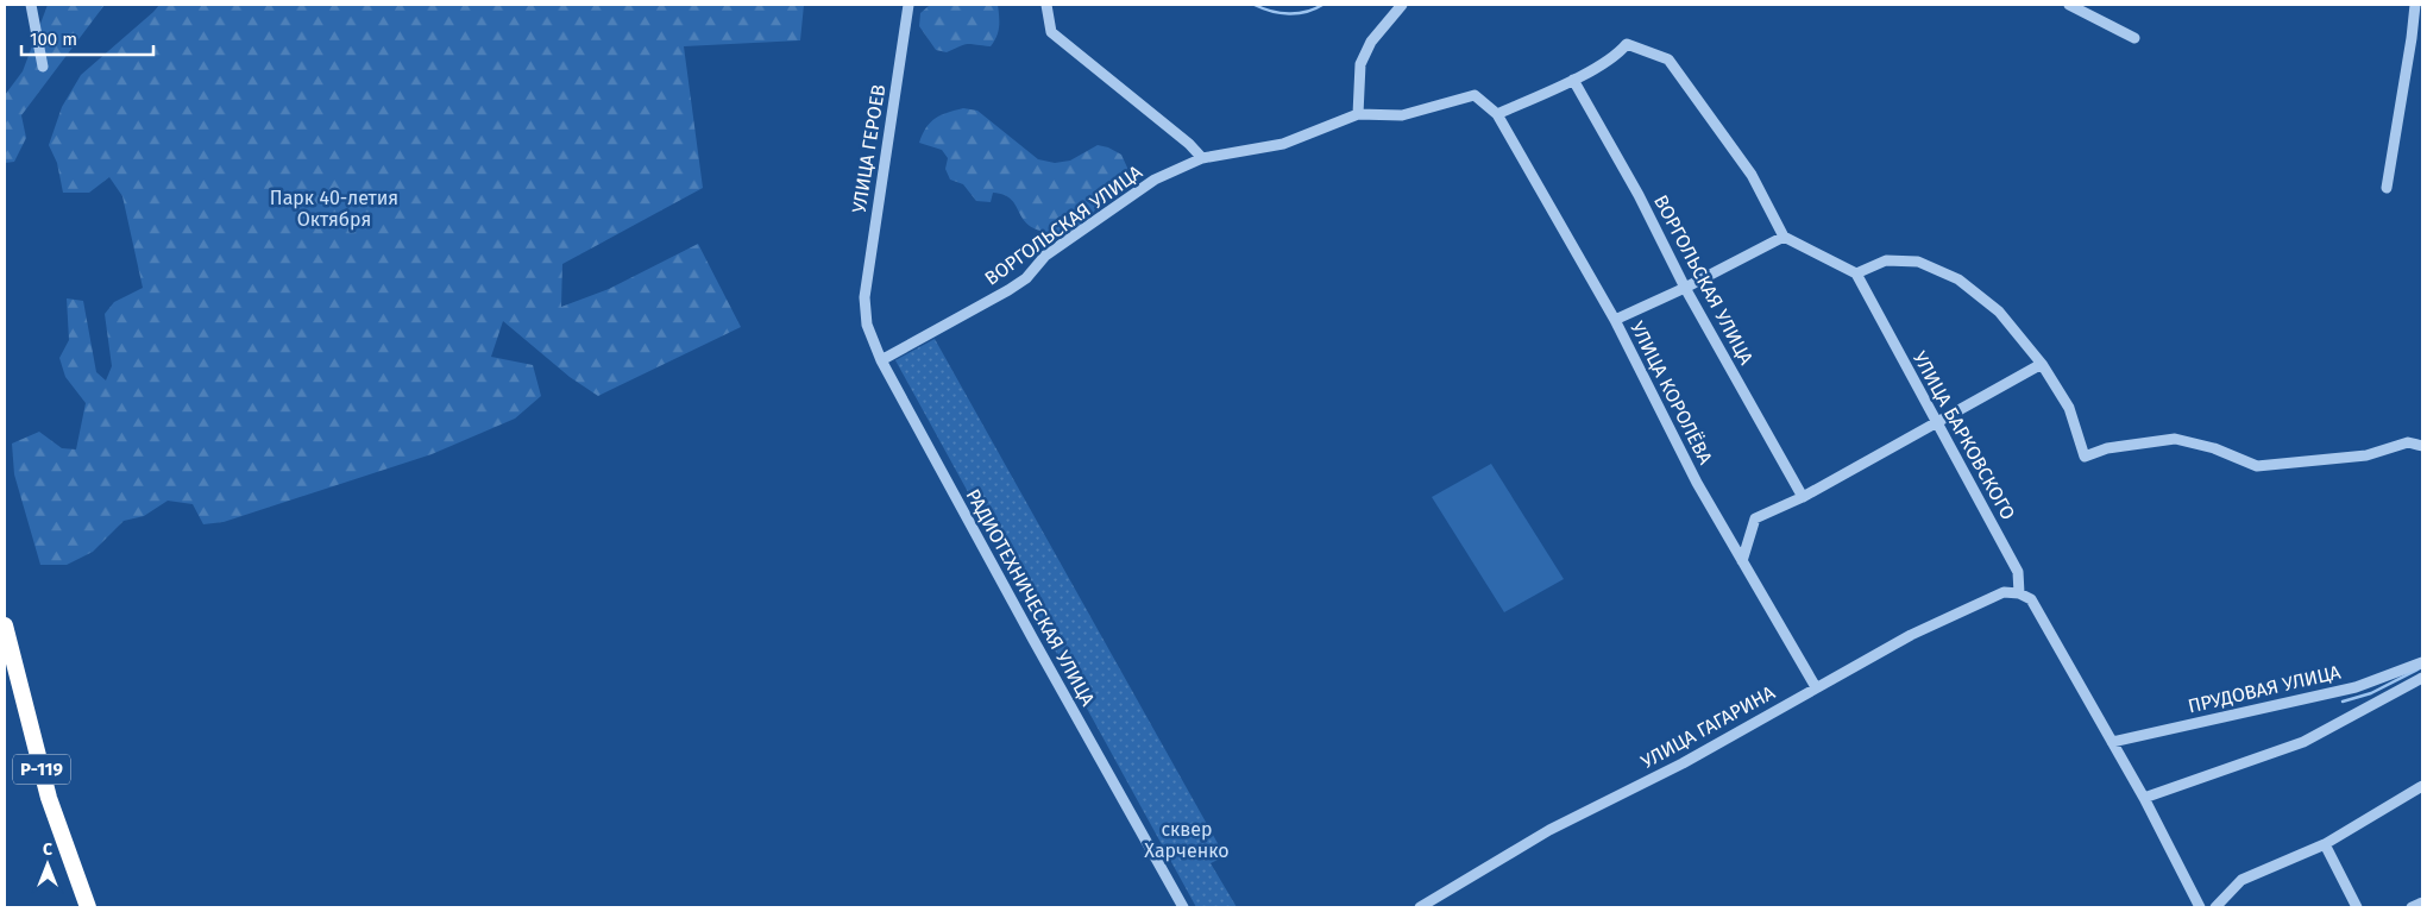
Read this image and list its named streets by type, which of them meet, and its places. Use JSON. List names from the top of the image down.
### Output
{
  "streets": {
    "highway": ["Р-119"],
    "street": [
      "УЛИЦА ГЕРОЕВ",
      "ВОРГОЛЬСКАЯ УЛИЦА",
      "УЛИЦА КОРОЛЁВА",
      "УЛИЦА БАРКОВСКОГО",
      "РАДИОТЕХНИЧЕСКАЯ УЛИЦА",
      "ПРУДОВАЯ УЛИЦА",
      "УЛИЦА ГАГАРИНА"
    ]
  },
  "crossings": [
    ["УЛИЦА ГЕРОЕВ", "РАДИОТЕХНИЧЕСКАЯ УЛИЦА"],
    ["ВОРГОЛЬСКАЯ УЛИЦА", "УЛИЦА КОРОЛЁВА"],
    ["ВОРГОЛЬСКАЯ УЛИЦА", "РАДИОТЕХНИЧЕСКАЯ УЛИЦА"],
    ["УЛИЦА КОРОЛЁВА", "УЛИЦА ГАГАРИНА"],
    ["УЛИЦА БАРКОВСКОГО", "УЛИЦА ГАГАРИНА"]
  ],
  "parks": ["Парк 40-летия Октября", "сквер Харченко"],
  "scale_bar": "100 m",
  "north": "top"
}
